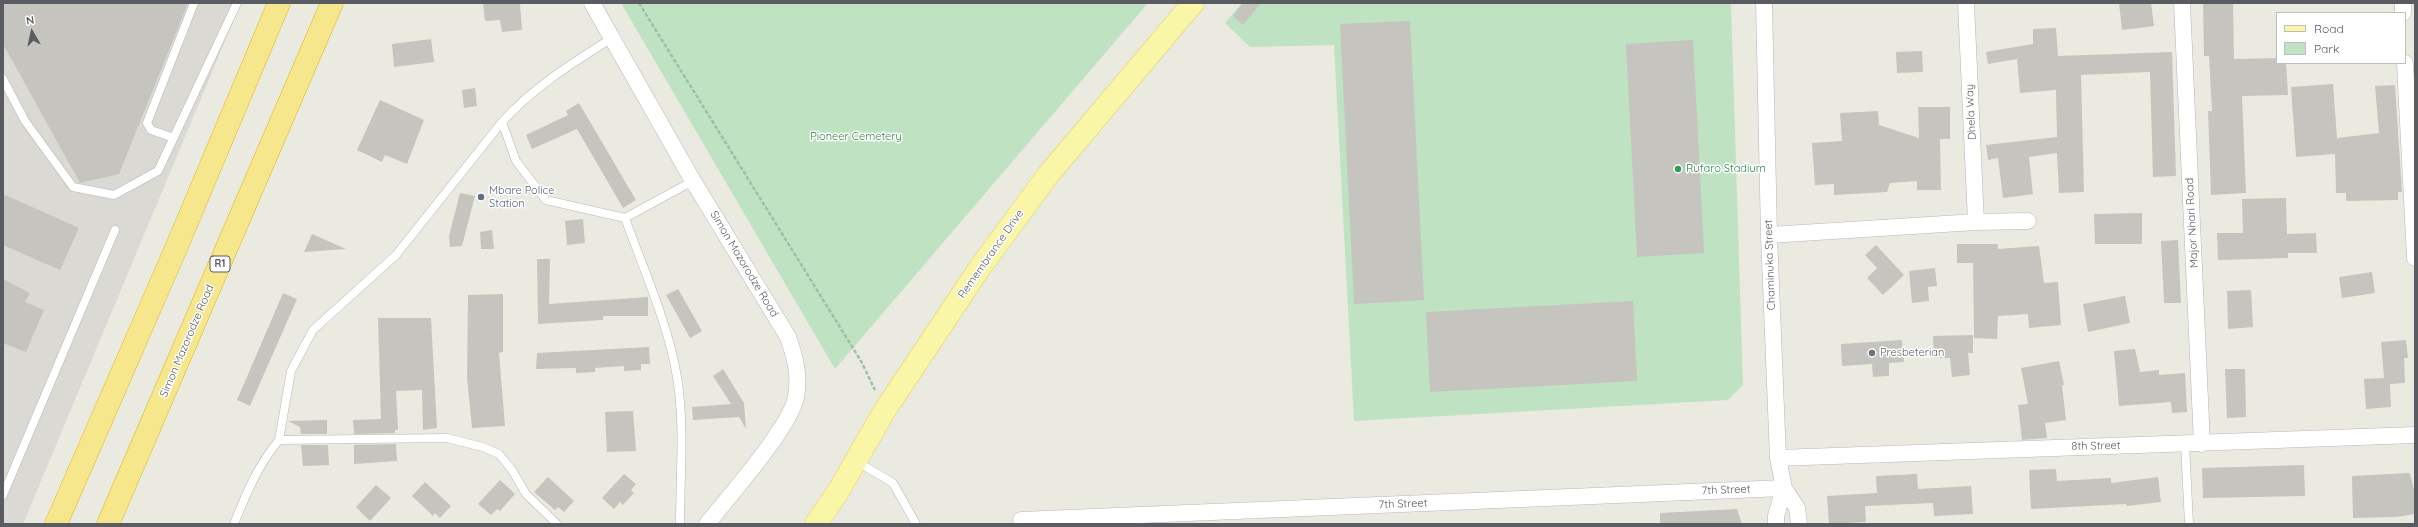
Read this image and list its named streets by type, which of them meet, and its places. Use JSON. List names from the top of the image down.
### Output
{
  "streets": {
    "highway": ["R1", "Simon Mazorodze Road"],
    "main road": ["Remembrance Drive"],
    "street": [
      "Dhela Way",
      "Major Nhari Road",
      "Chaminuka Street",
      "8th Street",
      "7th Street"
    ]
  },
  "crossings": [
    ["Major Nhari Road", "8th Street"],
    ["Chaminuka Street", "8th Street"],
    ["Chaminuka Street", "7th Street"]
  ],
  "parks": ["Pioneer Cemetery"],
  "places": ["Rufaro Stadium", "Mbare Police Station", "Presbeterian"],
  "legend": ["Road", "Park"],
  "north": "top"
}
